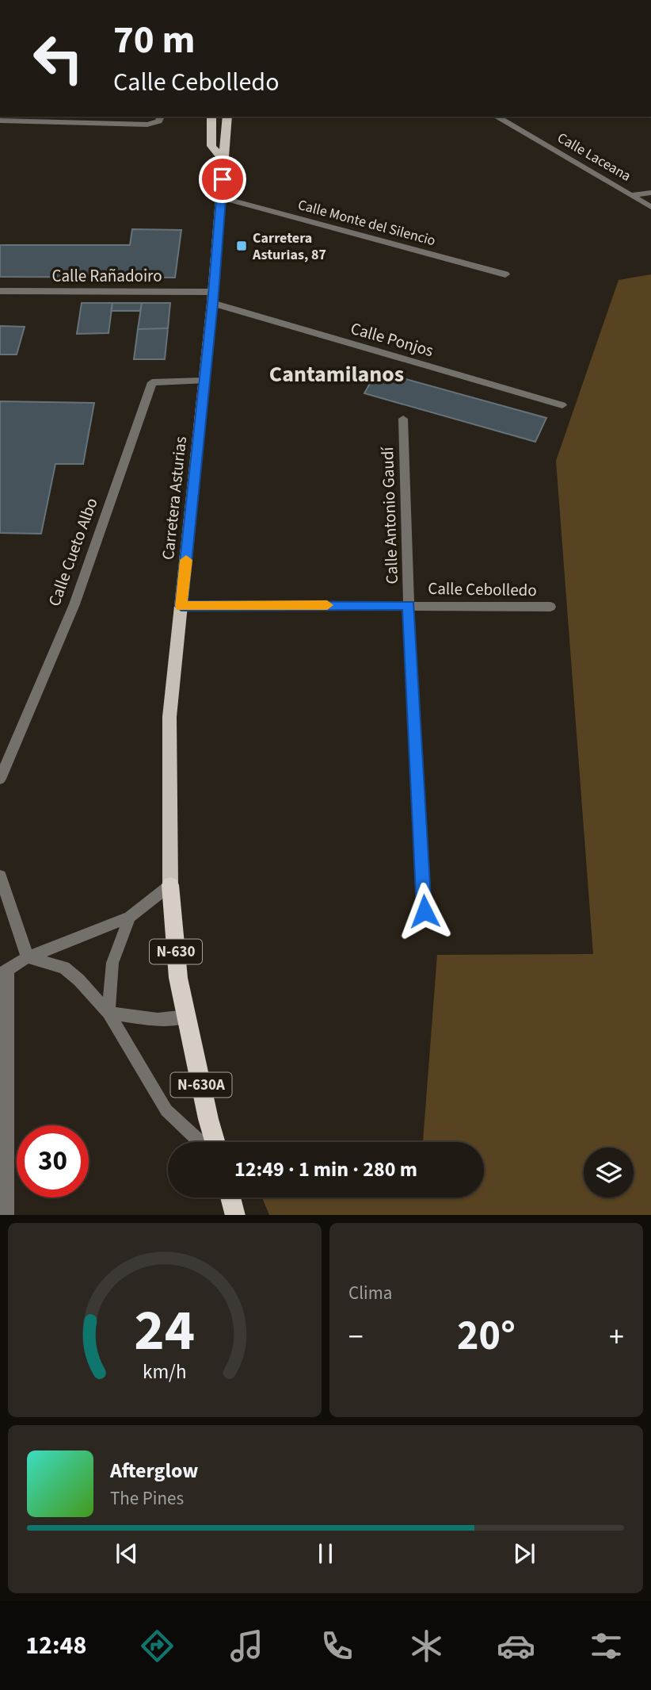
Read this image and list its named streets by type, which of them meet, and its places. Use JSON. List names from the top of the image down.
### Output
{
  "streets": {
    "highway": ["N-630", "N-630A"],
    "main road": ["Carretera Asturias"],
    "street": [
      "Calle Laceana",
      "Calle Monte del Silencio",
      "Calle Rañadoiro",
      "Calle Ponjos",
      "Calle Antonio Gaudí",
      "Calle Cueto Albo",
      "Calle Cebolledo"
    ]
  },
  "crossings": [
    ["Calle Monte del Silencio", "Carretera Asturias"],
    ["Calle Rañadoiro", "Calle Ponjos"],
    ["Calle Rañadoiro", "Carretera Asturias"],
    ["Calle Ponjos", "Carretera Asturias"],
    ["Carretera Asturias", "Calle Cueto Albo"],
    ["Carretera Asturias", "Calle Cebolledo"],
    ["Carretera Asturias", "N-630"],
    ["Calle Antonio Gaudí", "Calle Cebolledo"],
    ["N-630", "N-630A"]
  ],
  "districts": ["Cantamilanos"],
  "places": {
    "transit": ["Carretera Asturias, 87"]
  },
  "page": {
    "turn": ["70 m", "Calle Cebolledo"],
    "limit": "30",
    "trip": "12:49 · 1 min · 280 m",
    "tile": "Clima",
    "heat": ["−", "20°", "+"],
    "song": ["Afterglow", "The Pines"],
    "tabs": "12:48",
    "gauge": ["24", "km/h"]
  }
}
